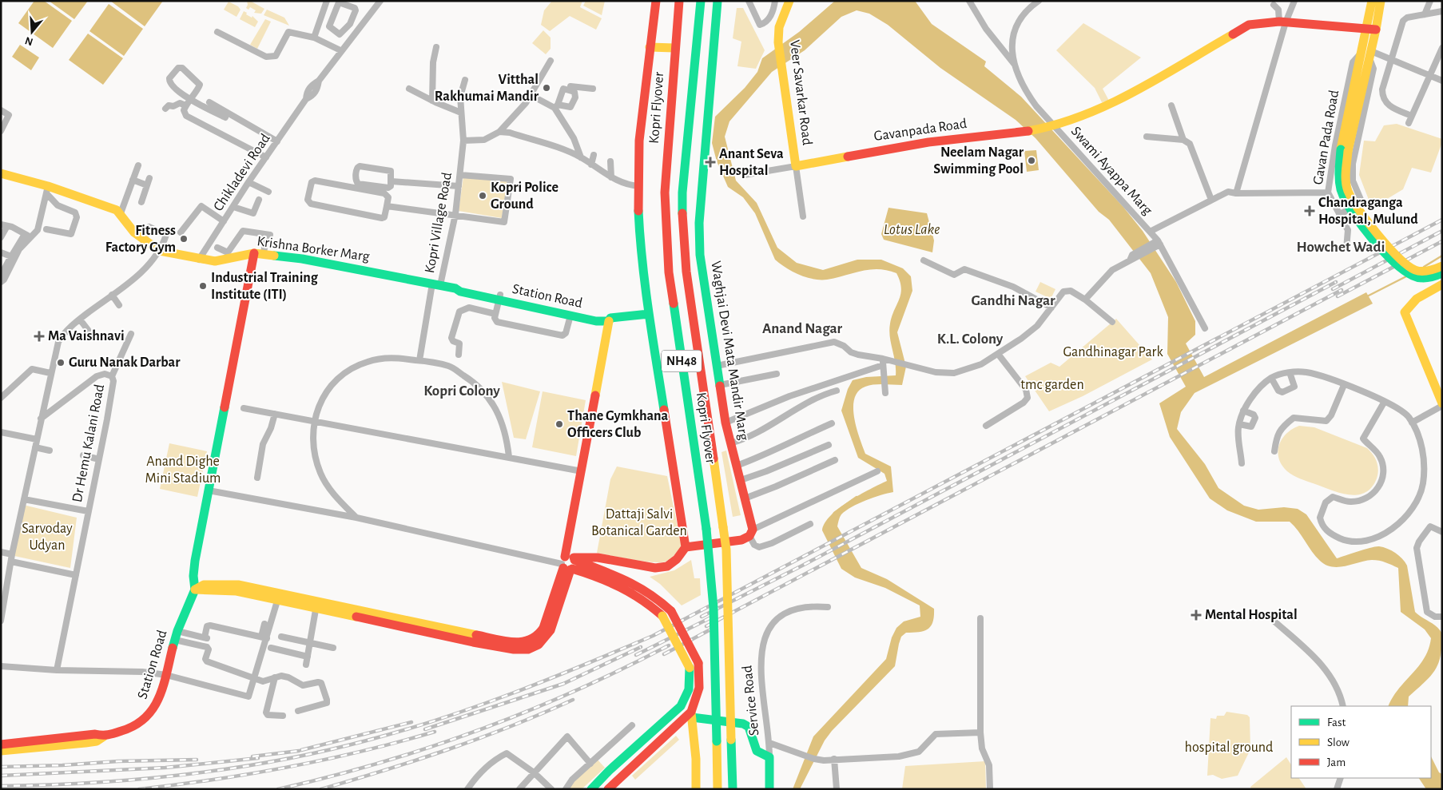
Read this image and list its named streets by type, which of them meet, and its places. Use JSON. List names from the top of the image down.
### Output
{
  "streets": {
    "main road": [
      "Veer Savarkar Road",
      "Kopri Flyover",
      "Gavanpada Road",
      "Krishna Borker Marg",
      "Station Road",
      "Waghjai Devi Mata Mandir Marg",
      "NH48",
      "Service Road"
    ],
    "street": [
      "Gavan Pada Road",
      "Swami Ayappa Marg",
      "Chikladevi Road",
      "Kopri Village Road",
      "Dr Hemu Kalani Road"
    ]
  },
  "crossings": [
    ["Veer Savarkar Road", "Gavanpada Road"],
    ["Kopri Flyover", "NH48"],
    ["Gavanpada Road", "Swami Ayappa Marg"],
    ["Chikladevi Road", "Krishna Borker Marg"],
    ["Kopri Village Road", "Krishna Borker Marg"],
    ["Kopri Village Road", "Station Road"],
    ["Krishna Borker Marg", "Station Road"]
  ],
  "districts": [
    "Howchet Wadi",
    "Gandhi Nagar",
    "Anand Nagar",
    "K.L. Colony",
    "Kopri Colony"
  ],
  "water": ["Lotus Lake"],
  "parks": [
    "Gandhinagar Park",
    "tmc garden",
    "Anand Dighe Mini Stadium",
    "Dattaji Salvi Botanical Garden",
    "Sarvoday Udyan",
    "hospital ground"
  ],
  "places": {
    "other": [
      "Vitthal Rakhumai Mandir",
      "Neelam Nagar Swimming Pool",
      "Kopri Police Ground",
      "Fitness Factory Gym",
      "Industrial Training Institute (ITI)",
      "Guru Nanak Darbar",
      "Thane Gymkhana Officers Club"
    ],
    "health": [
      "Anant Seva Hospital",
      "Chandraganga Hospital, Mulund",
      "Ma Vaishnavi",
      "Mental Hospital"
    ]
  },
  "legend": ["Fast", "Slow", "Jam"],
  "north": "bottom"
}
